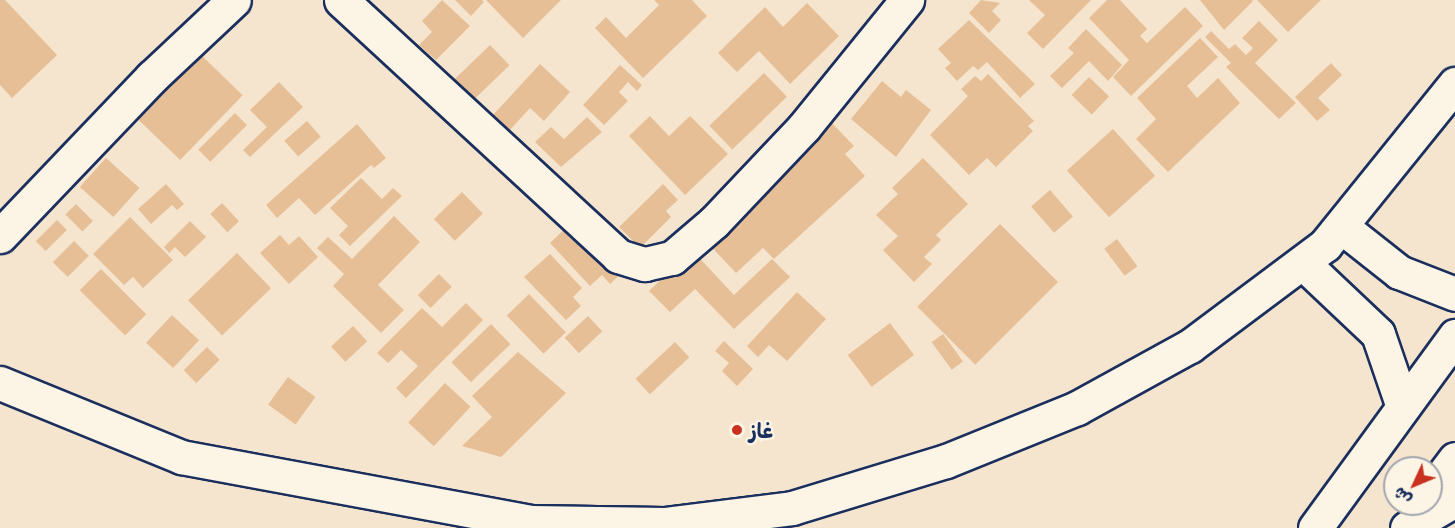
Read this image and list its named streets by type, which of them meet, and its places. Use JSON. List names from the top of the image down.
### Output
{
  "places": ["غاز"],
  "north": "bottom left"
}
